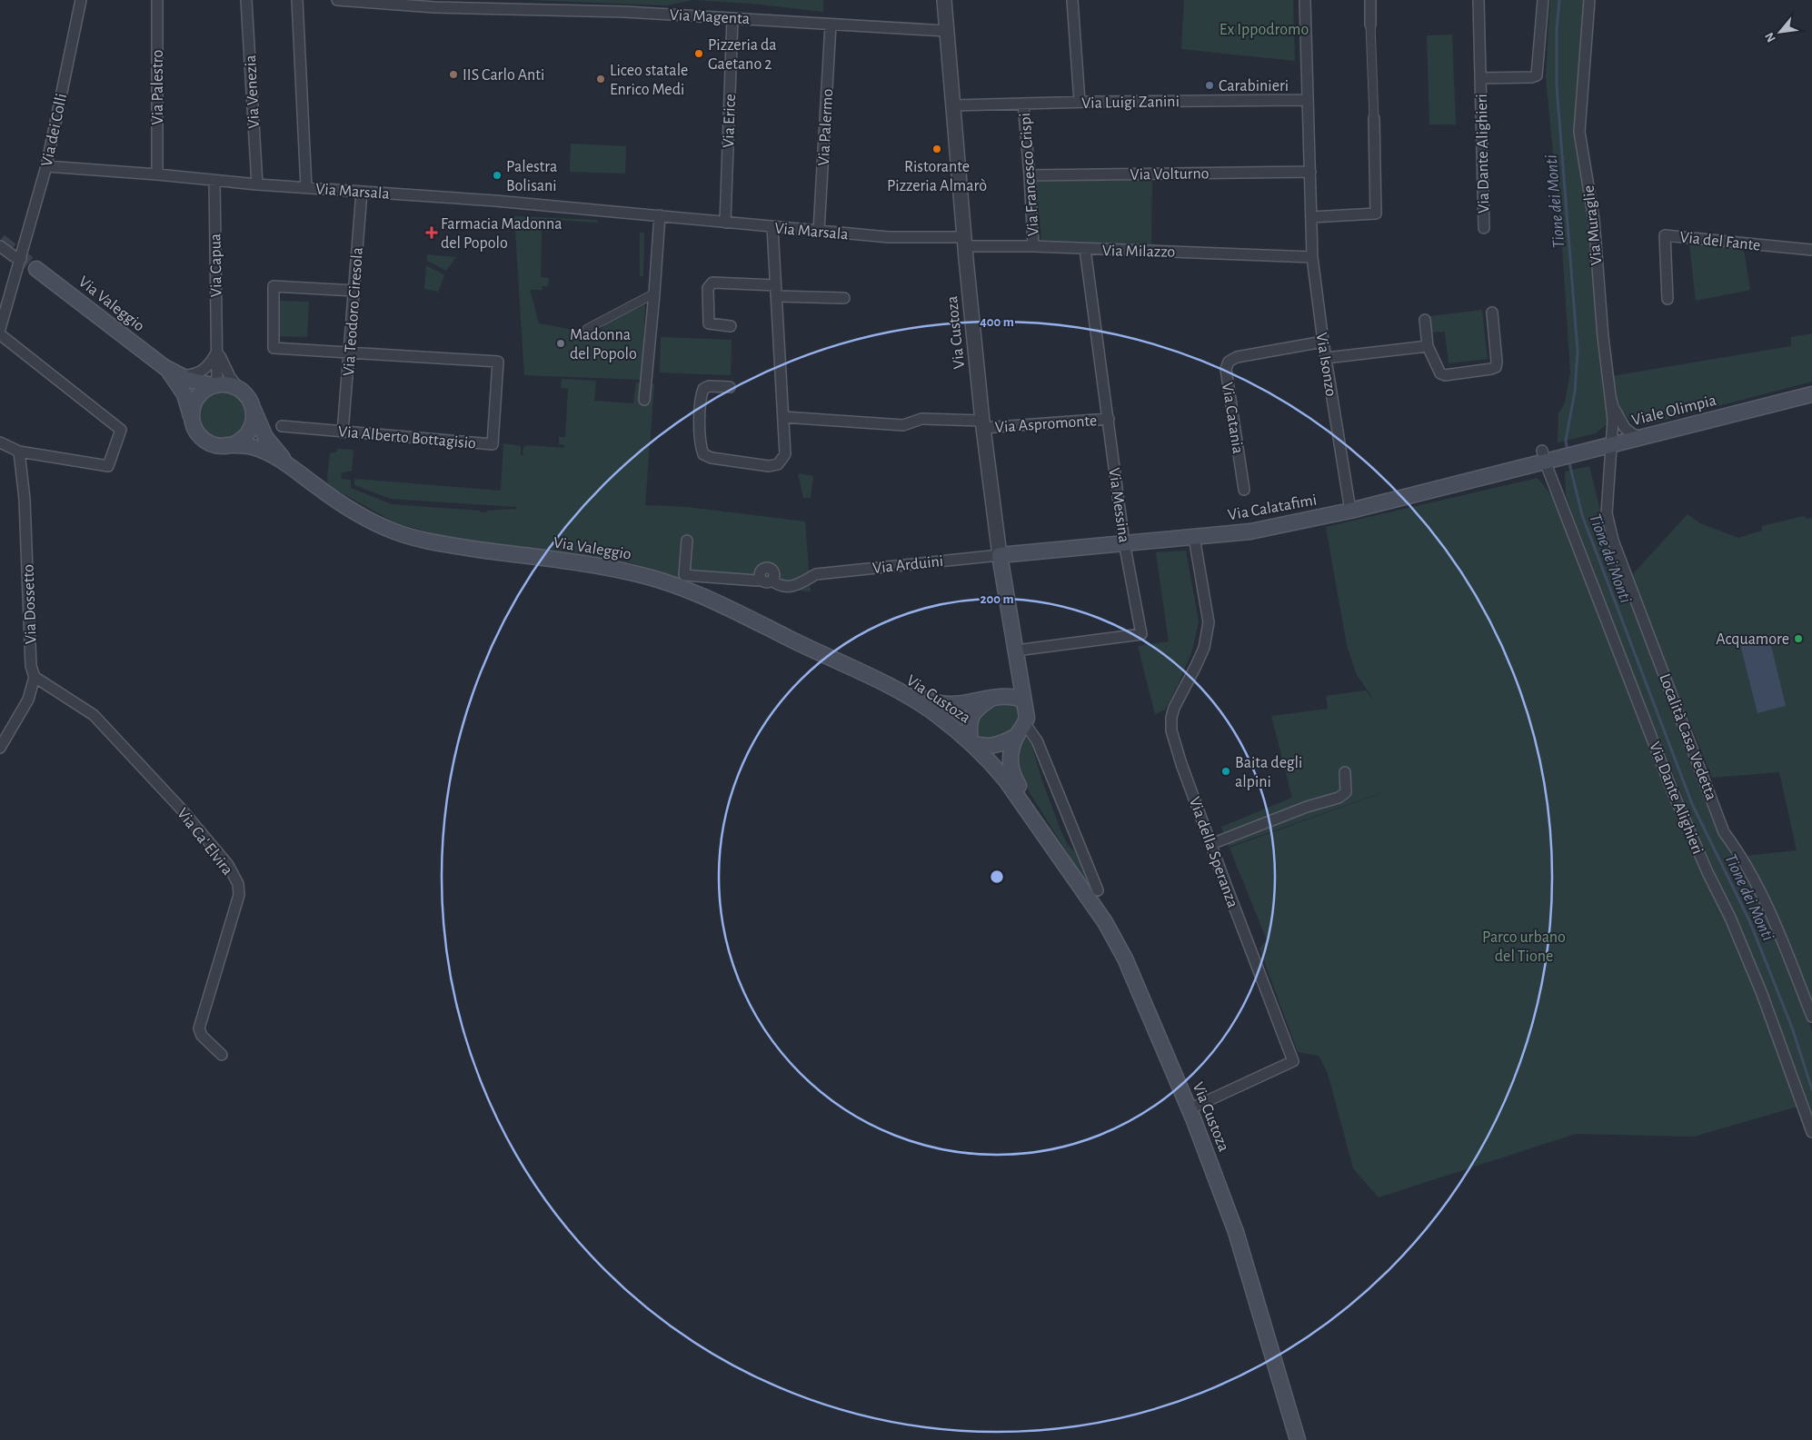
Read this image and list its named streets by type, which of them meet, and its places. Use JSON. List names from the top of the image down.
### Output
{
  "streets": {
    "main road": [
      "Via Valeggio",
      "Via Custoza",
      "Viale Olimpia",
      "Via Calatafimi"
    ],
    "street": [
      "Via Magenta",
      "Via Palestro",
      "Via Venezia",
      "Via Luigi Zanini",
      "Via Erice",
      "Via Palermo",
      "Via dei Colli",
      "Via Dante Alighieri",
      "Via Volturno",
      "Via Francesco Crispi",
      "Via Marsala",
      "Via Muraglie",
      "Via del Fante",
      "Via Milazzo",
      "Via Capua",
      "Via Teodoro Ciresola",
      "Via Isonzo",
      "Via Catania",
      "Via Aspromonte",
      "Via Alberto Bottagisio",
      "Via Messina",
      "Via Arduini",
      "Via Dossetto",
      "Località Casa Vedetta",
      "Via Ca' Elvira",
      "Via della Speranza"
    ]
  },
  "crossings": [
    ["Via Magenta", "Via Erice"],
    ["Via Magenta", "Via Palermo"],
    ["Via Magenta", "Via Custoza"],
    ["Via Palestro", "Via Marsala"],
    ["Via Venezia", "Via Marsala"],
    ["Via Luigi Zanini", "Via Francesco Crispi"],
    ["Via Luigi Zanini", "Via Custoza"],
    ["Via Luigi Zanini", "Via Isonzo"],
    ["Via Erice", "Via Marsala"],
    ["Via Palermo", "Via Marsala"],
    ["Via dei Colli", "Via Marsala"],
    ["Via Dante Alighieri", "Viale Olimpia"],
    ["Via Dante Alighieri", "Via Calatafimi"],
    ["Via Volturno", "Via Francesco Crispi"],
    ["Via Volturno", "Via Isonzo"],
    ["Via Francesco Crispi", "Via Milazzo"],
    ["Via Marsala", "Via Milazzo"],
    ["Via Marsala", "Via Capua"],
    ["Via Marsala", "Via Teodoro Ciresola"],
    ["Via Marsala", "Via Custoza"],
    ["Via Muraglie", "Viale Olimpia"],
    ["Via Muraglie", "Località Casa Vedetta"],
    ["Via Milazzo", "Via Custoza"],
    ["Via Milazzo", "Via Isonzo"],
    ["Via Milazzo", "Via Messina"],
    ["Via Capua", "Via Valeggio"],
    ["Via Valeggio", "Via Custoza"],
    ["Via Teodoro Ciresola", "Via Alberto Bottagisio"],
    ["Via Custoza", "Via Aspromonte"],
    ["Via Custoza", "Via Messina"],
    ["Via Custoza", "Via Calatafimi"],
    ["Via Custoza", "Via Arduini"],
    ["Via Isonzo", "Via Catania"],
    ["Via Isonzo", "Via Calatafimi"],
    ["Viale Olimpia", "Via Calatafimi"],
    ["Viale Olimpia", "Località Casa Vedetta"],
    ["Via Aspromonte", "Via Messina"],
    ["Via Messina", "Via Calatafimi"],
    ["Via Calatafimi", "Via Arduini"],
    ["Via Calatafimi", "Via della Speranza"],
    ["Via Dossetto", "Via Ca' Elvira"]
  ],
  "water": ["Tione dei Monti"],
  "parks": ["Ex Ippodromo", "Parco urbano del Tione"],
  "places": {
    "other": [
      "Pizzeria da Gaetano 2",
      "IIS Carlo Anti",
      "Liceo statale Enrico Medi",
      "Carabinieri",
      "Ristorante Pizzeria Almarò",
      "Palestra Bolisani",
      "Madonna del Popolo",
      "Acquamore",
      "Baita degli alpini"
    ],
    "health": ["Farmacia Madonna del Popolo"]
  },
  "north": "bottom left",
  "rings": ["400 m", "200 m"]
}
